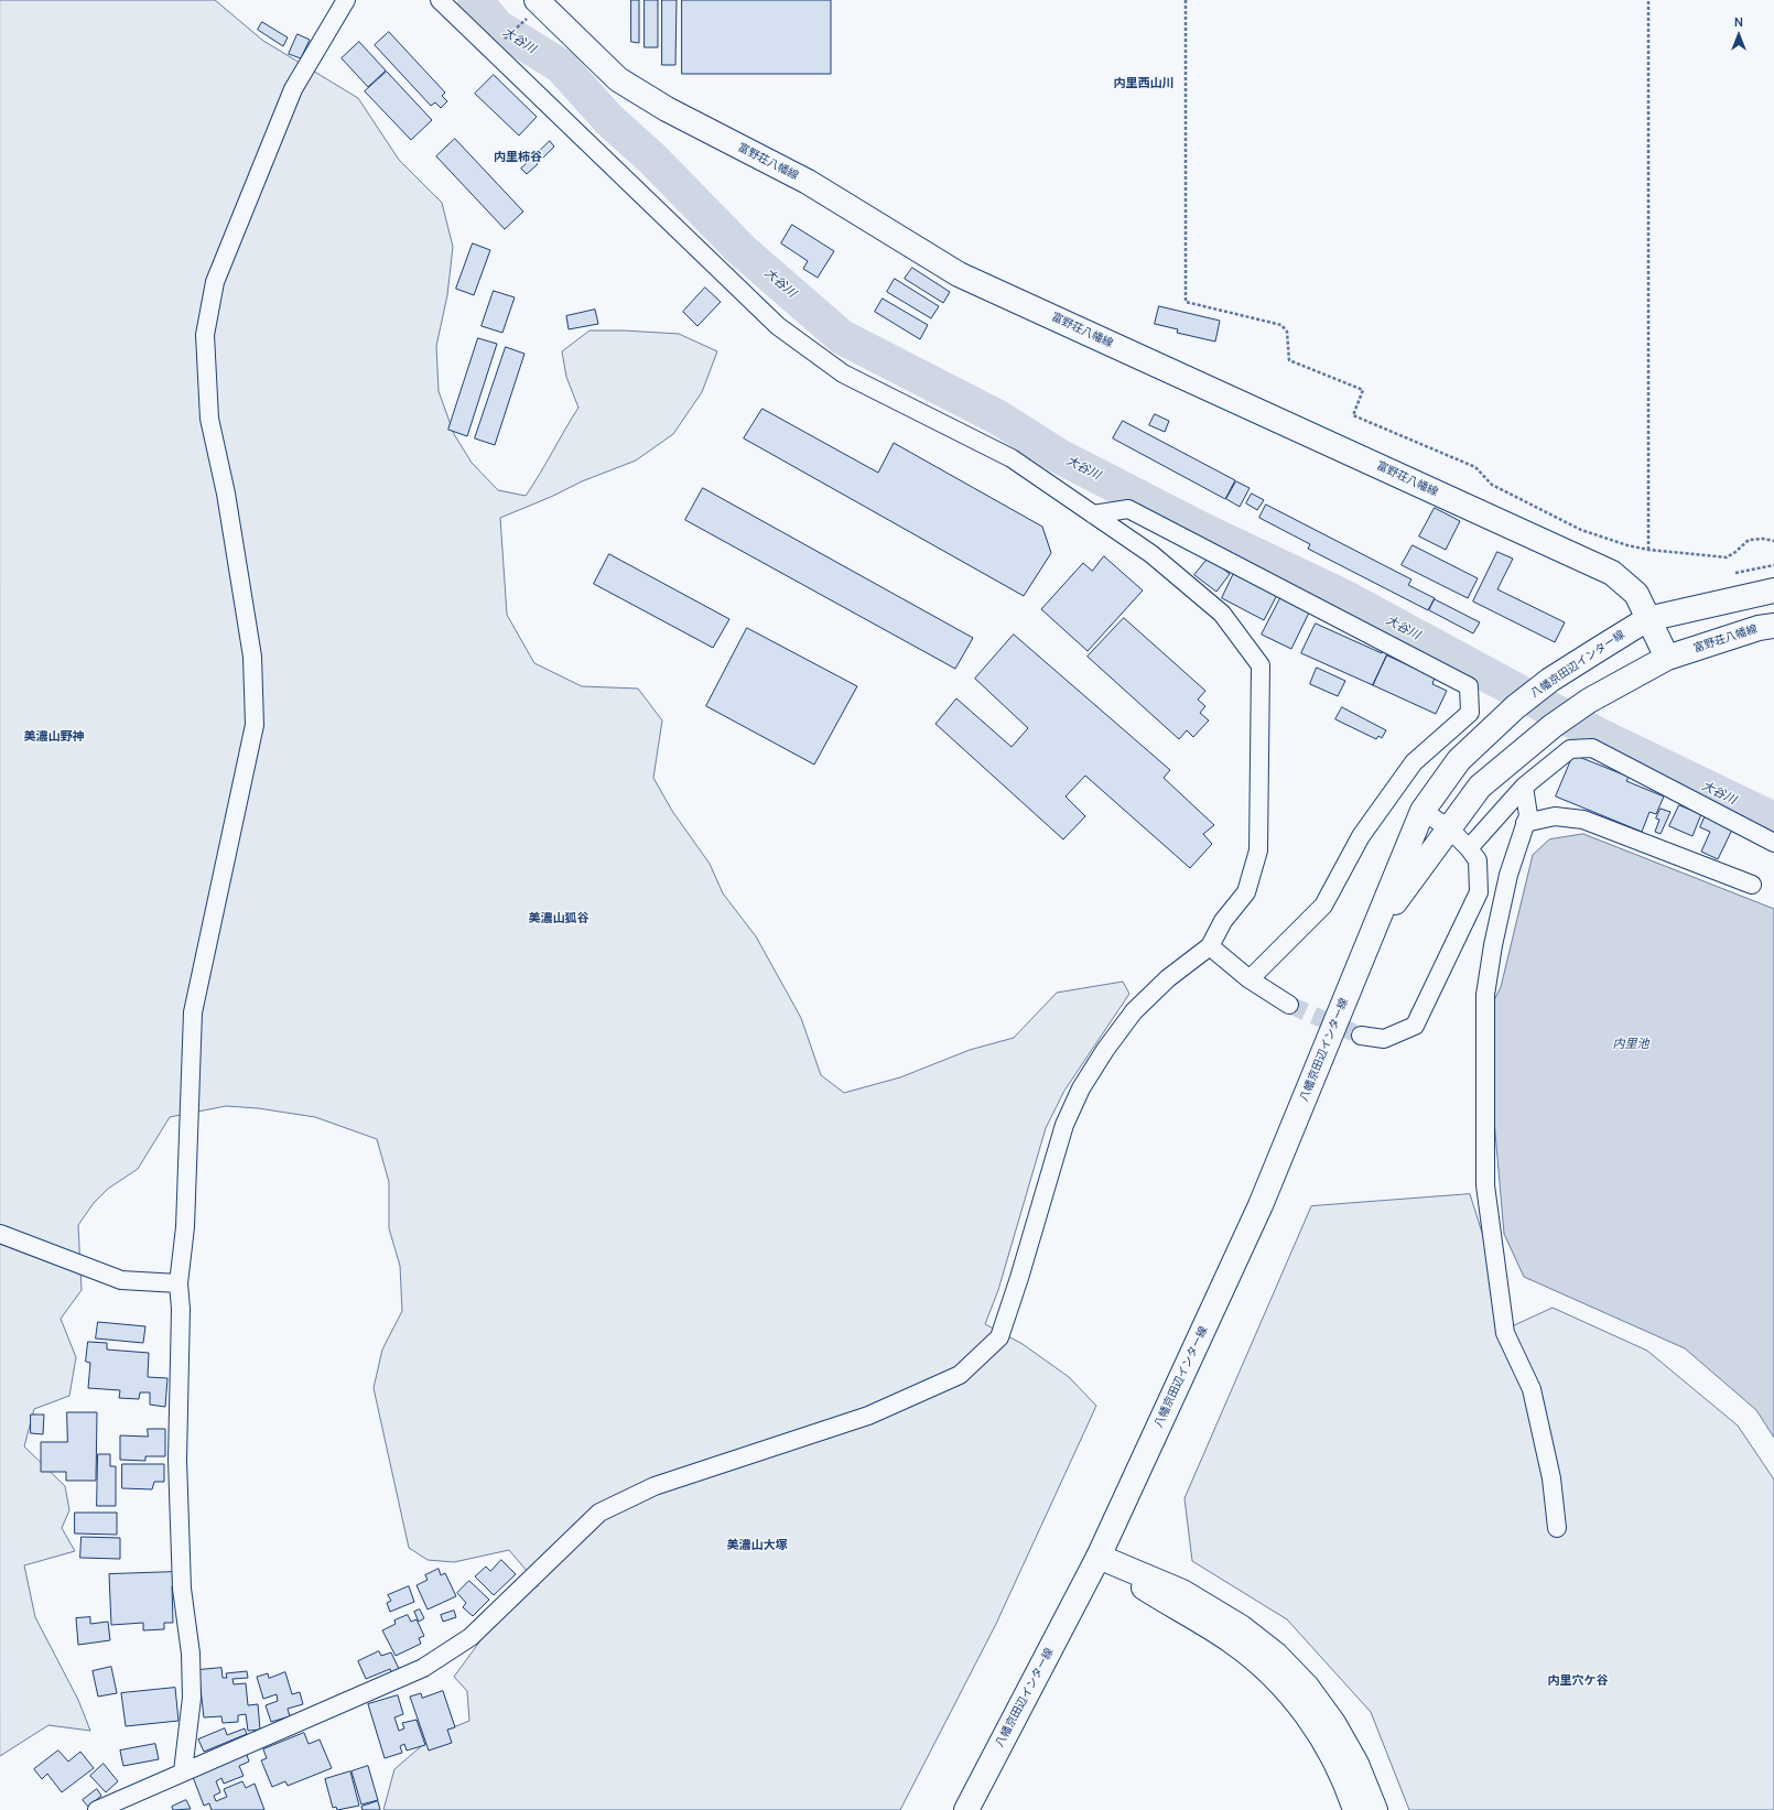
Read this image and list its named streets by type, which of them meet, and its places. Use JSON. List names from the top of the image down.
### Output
{
  "streets": {
    "main road": ["富野荘八幡線", "八幡京田辺インター線"]
  },
  "crossings": [
    ["富野荘八幡線", "八幡京田辺インター線"]
  ],
  "districts": [
    "内里西山川",
    "内里柿谷",
    "美濃山野神",
    "美濃山狐谷",
    "美濃山大塚",
    "内里穴ケ谷"
  ],
  "water": ["大谷川", "内里池"],
  "north": "top"
}
